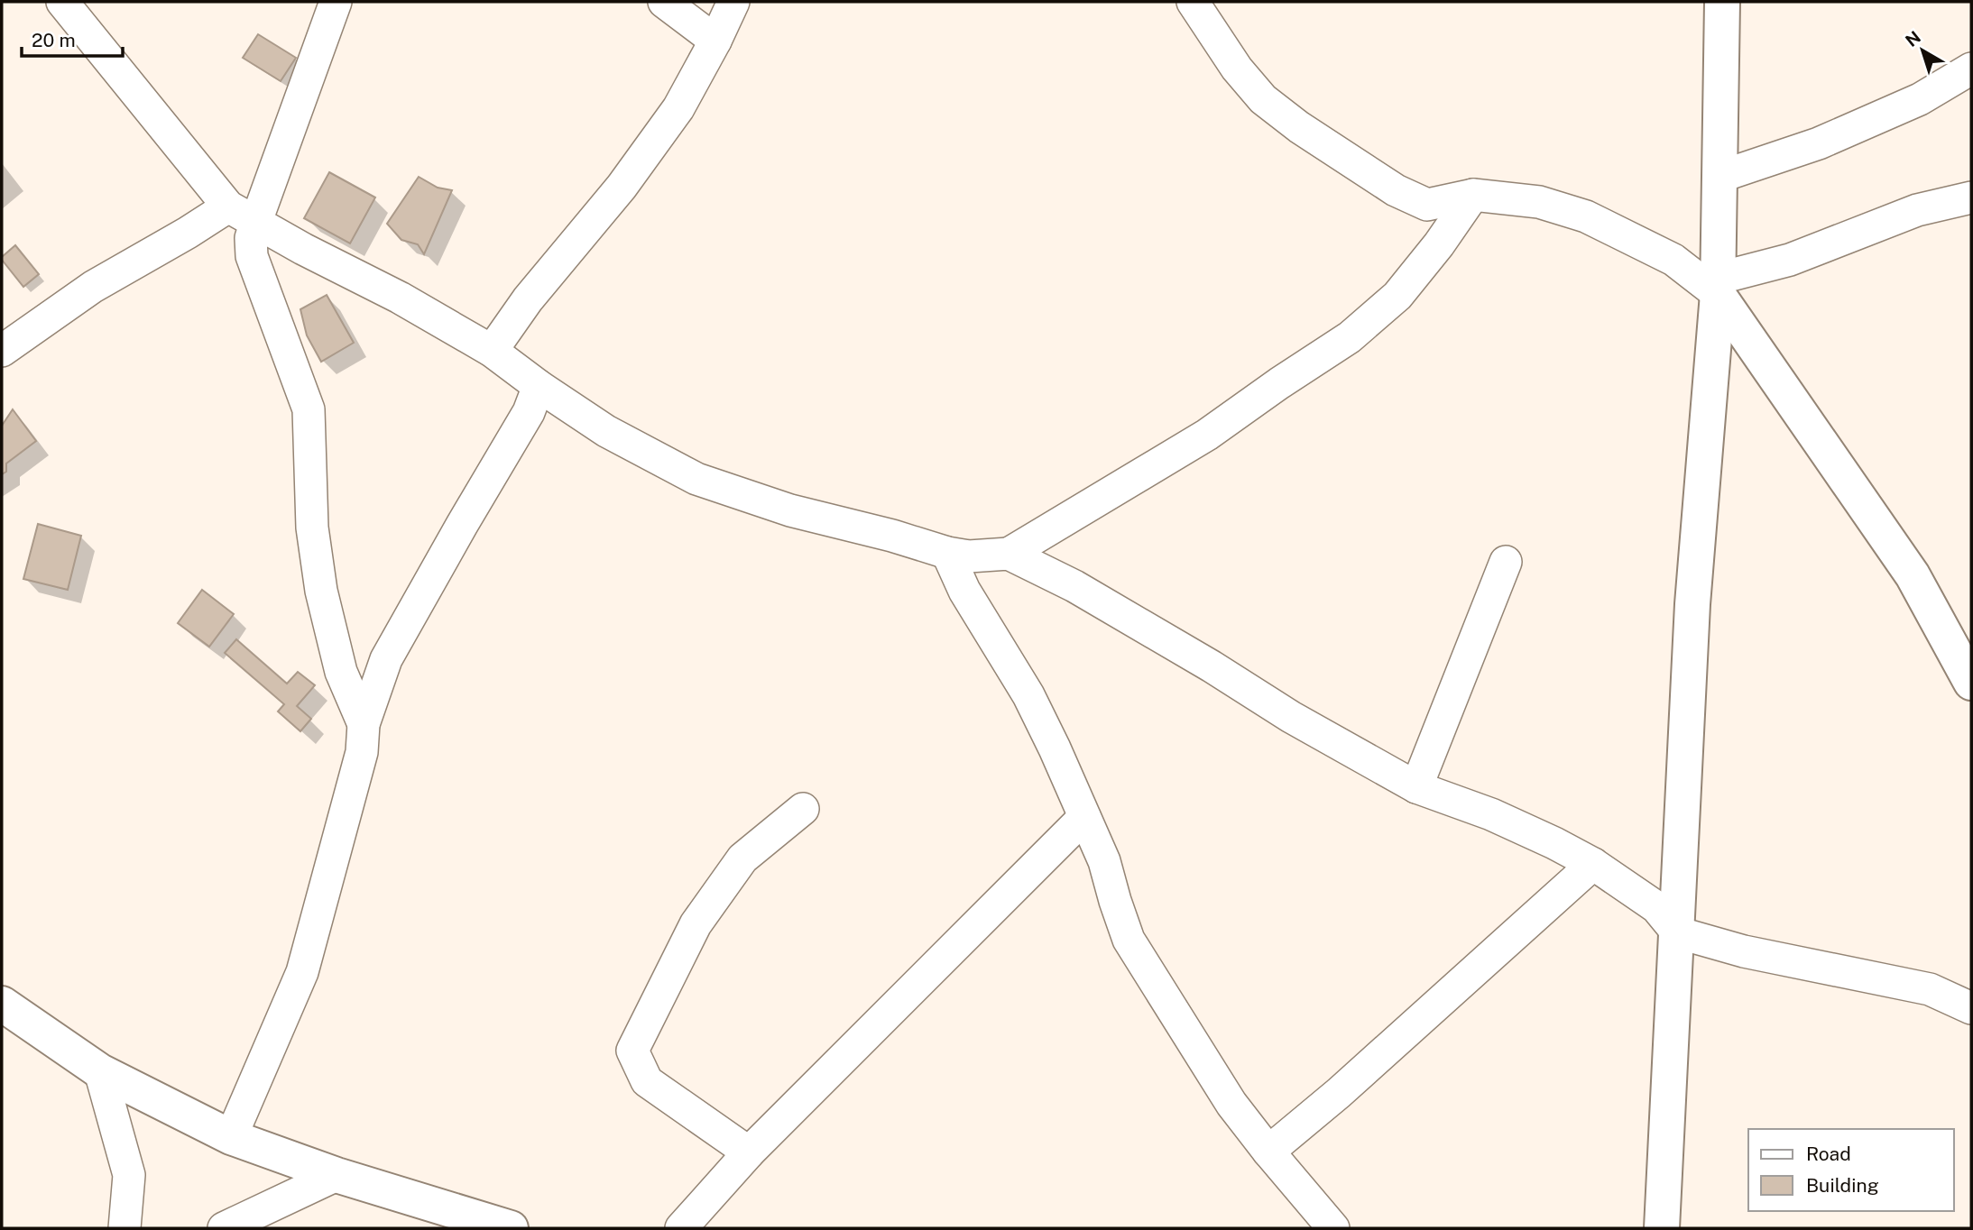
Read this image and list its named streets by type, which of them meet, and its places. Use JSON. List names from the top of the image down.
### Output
{
  "legend": ["Road", "Building"],
  "scale_bar": "20 m",
  "north": "top left"
}
